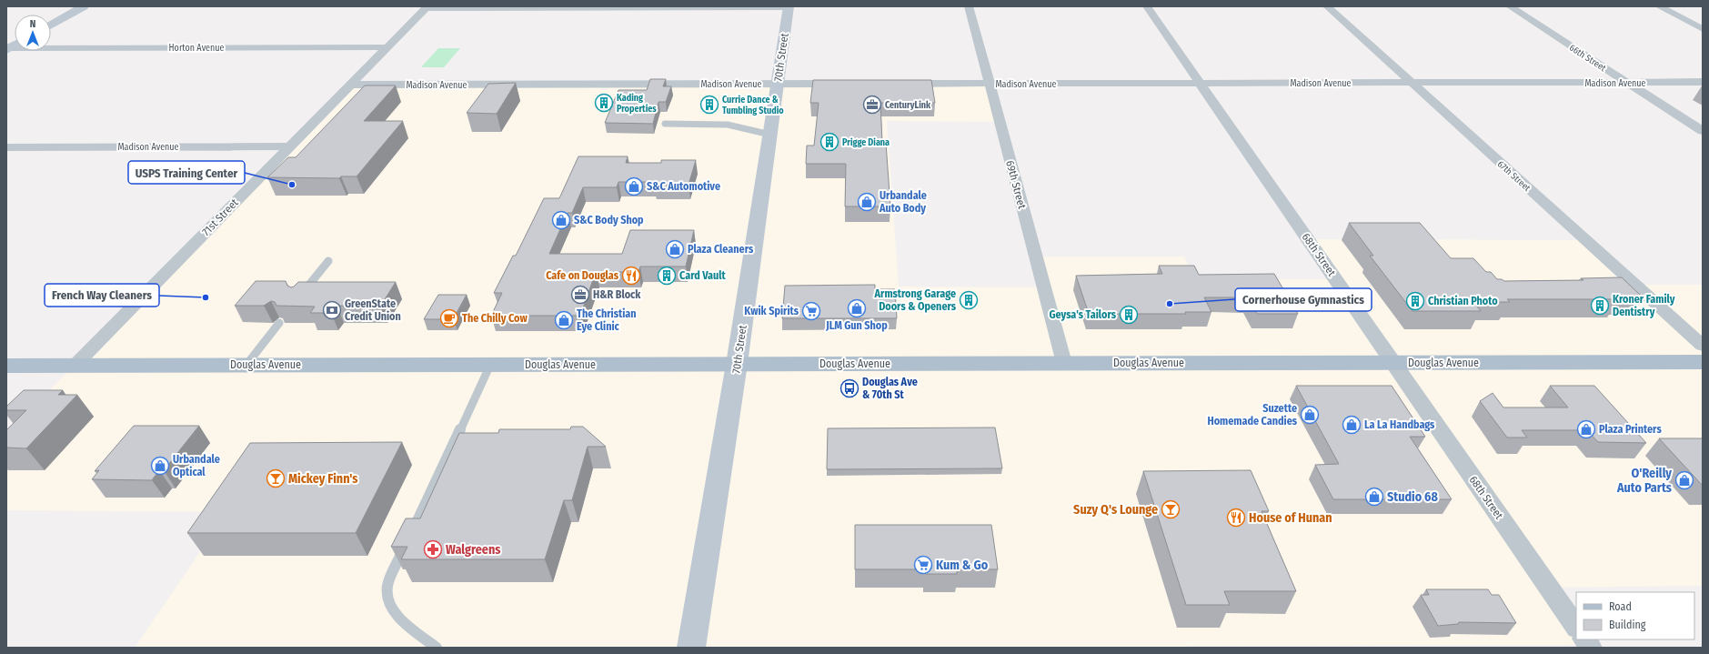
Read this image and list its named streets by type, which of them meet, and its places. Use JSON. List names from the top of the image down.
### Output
{
  "streets": {
    "main road": ["70th Street", "Douglas Avenue"],
    "street": [
      "Horton Avenue",
      "66th Street",
      "Madison Avenue",
      "67th Street",
      "69th Street",
      "71st Street",
      "68th Street"
    ]
  },
  "crossings": [
    ["Horton Avenue", "71st Street"],
    ["70th Street", "Madison Avenue"],
    ["70th Street", "Douglas Avenue"],
    ["66th Street", "Madison Avenue"],
    ["Madison Avenue", "67th Street"],
    ["Madison Avenue", "69th Street"],
    ["Madison Avenue", "71st Street"],
    ["Madison Avenue", "68th Street"],
    ["69th Street", "Douglas Avenue"],
    ["71st Street", "Douglas Avenue"],
    ["68th Street", "Douglas Avenue"]
  ],
  "places": {
    "building": [
      "Kading Properties",
      "Currie Dance & Tumbling Studio",
      "Prigge Diana",
      "Card Vault",
      "Armstrong Garage Doors & Openers",
      "Christian Photo",
      "Kroner Family Dentistry",
      "Geysa's Tailors"
    ],
    "office": ["CenturyLink", "H&R Block"],
    "other": ["USPS Training Center", "French Way Cleaners", "Cornerhouse Gymnastics"],
    "shop": [
      "S&C Automotive",
      "Urbandale Auto Body",
      "S&C Body Shop",
      "Plaza Cleaners",
      "JLM Gun Shop",
      "The Christian Eye Clinic",
      "Suzette Homemade Candies",
      "La La Handbags",
      "Plaza Printers",
      "Urbandale Optical",
      "O'Reilly Auto Parts",
      "Studio 68"
    ],
    "restaurant": ["Cafe on Douglas", "House of Hunan"],
    "bank": ["GreenState Credit Union"],
    "supermarket": ["Kwik Spirits", "Kum & Go"],
    "cafe": ["The Chilly Cow"],
    "bus stop": ["Douglas Ave & 70th St"],
    "bar": ["Mickey Finn's", "Suzy Q's Lounge"],
    "pharmacy": ["Walgreens"]
  },
  "legend": ["Road", "Building"],
  "north": "top"
}
